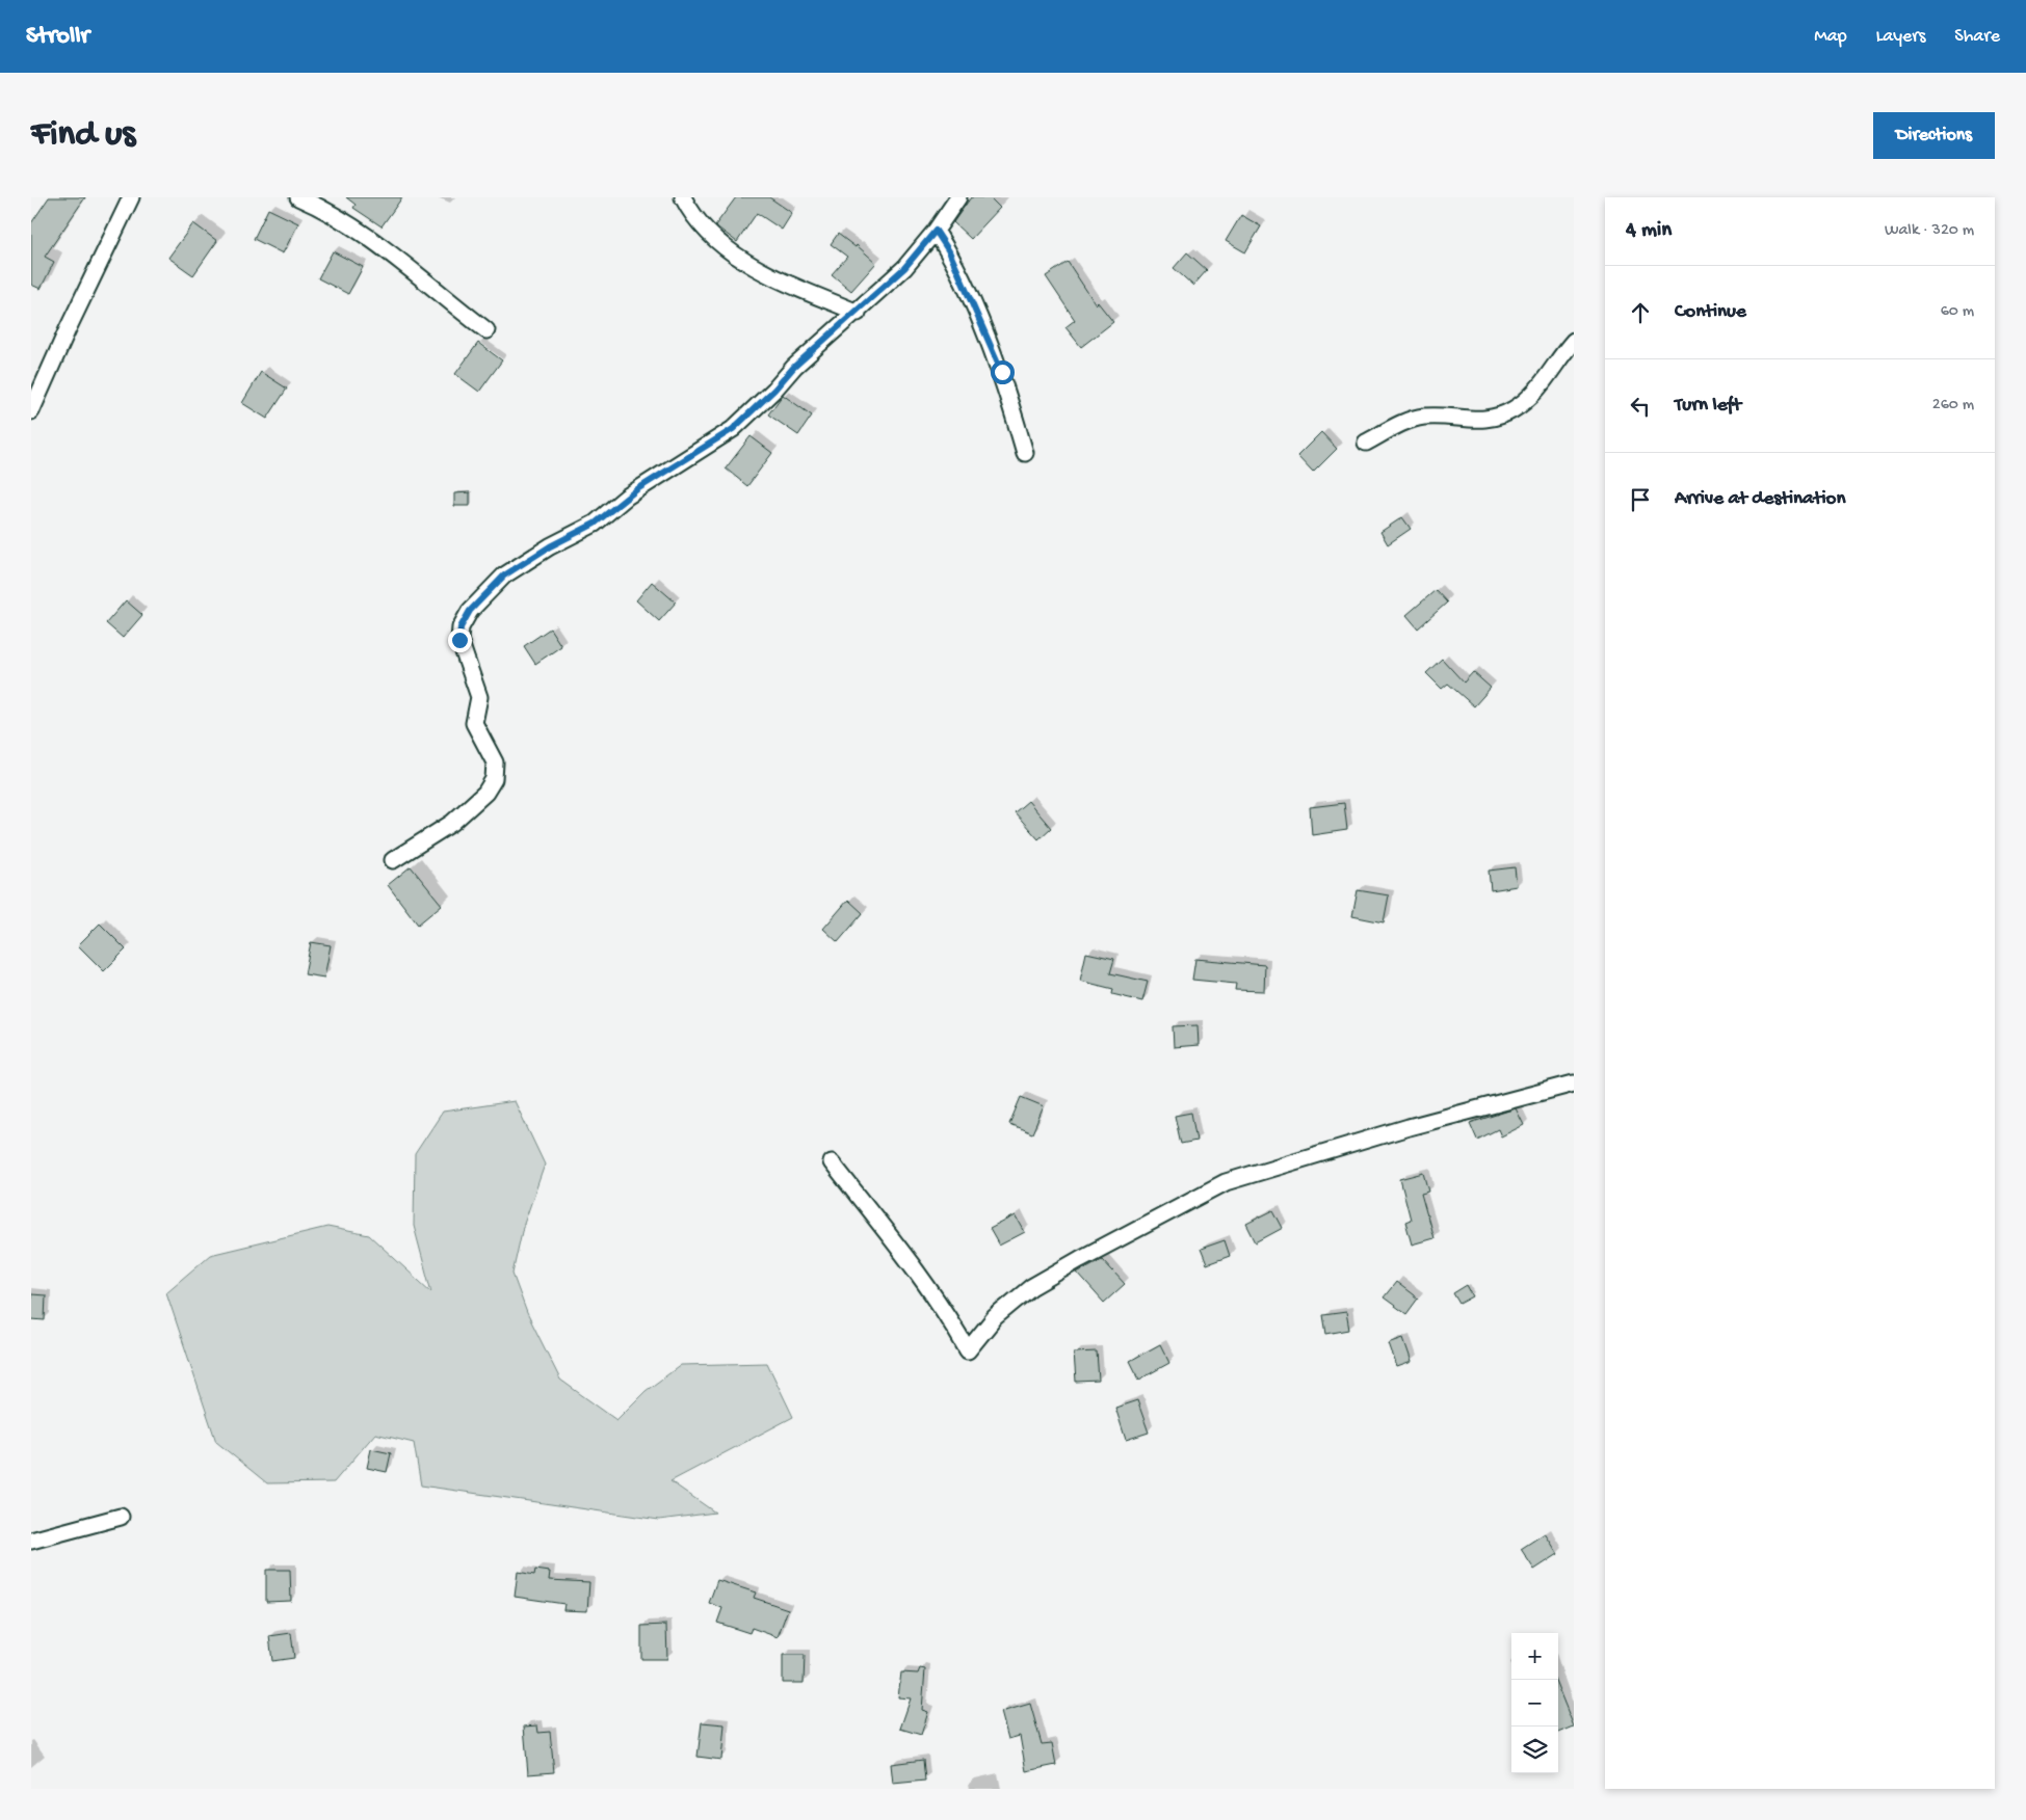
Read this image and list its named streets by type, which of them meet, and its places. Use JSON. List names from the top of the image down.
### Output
{
  "page": {
    "header": "Strollr",
    "nav": ["Map", "Layers", "Share"],
    "buttons": "Directions",
    "title": "Find us",
    "heading": ["4 min", "Walk · 320 m"],
    "list": [
      ["Continue", "60 m"],
      ["Turn left", "260 m"],
      "Arrive at destination"
    ],
    "map_buttons": ["+", "−"]
  }
}
